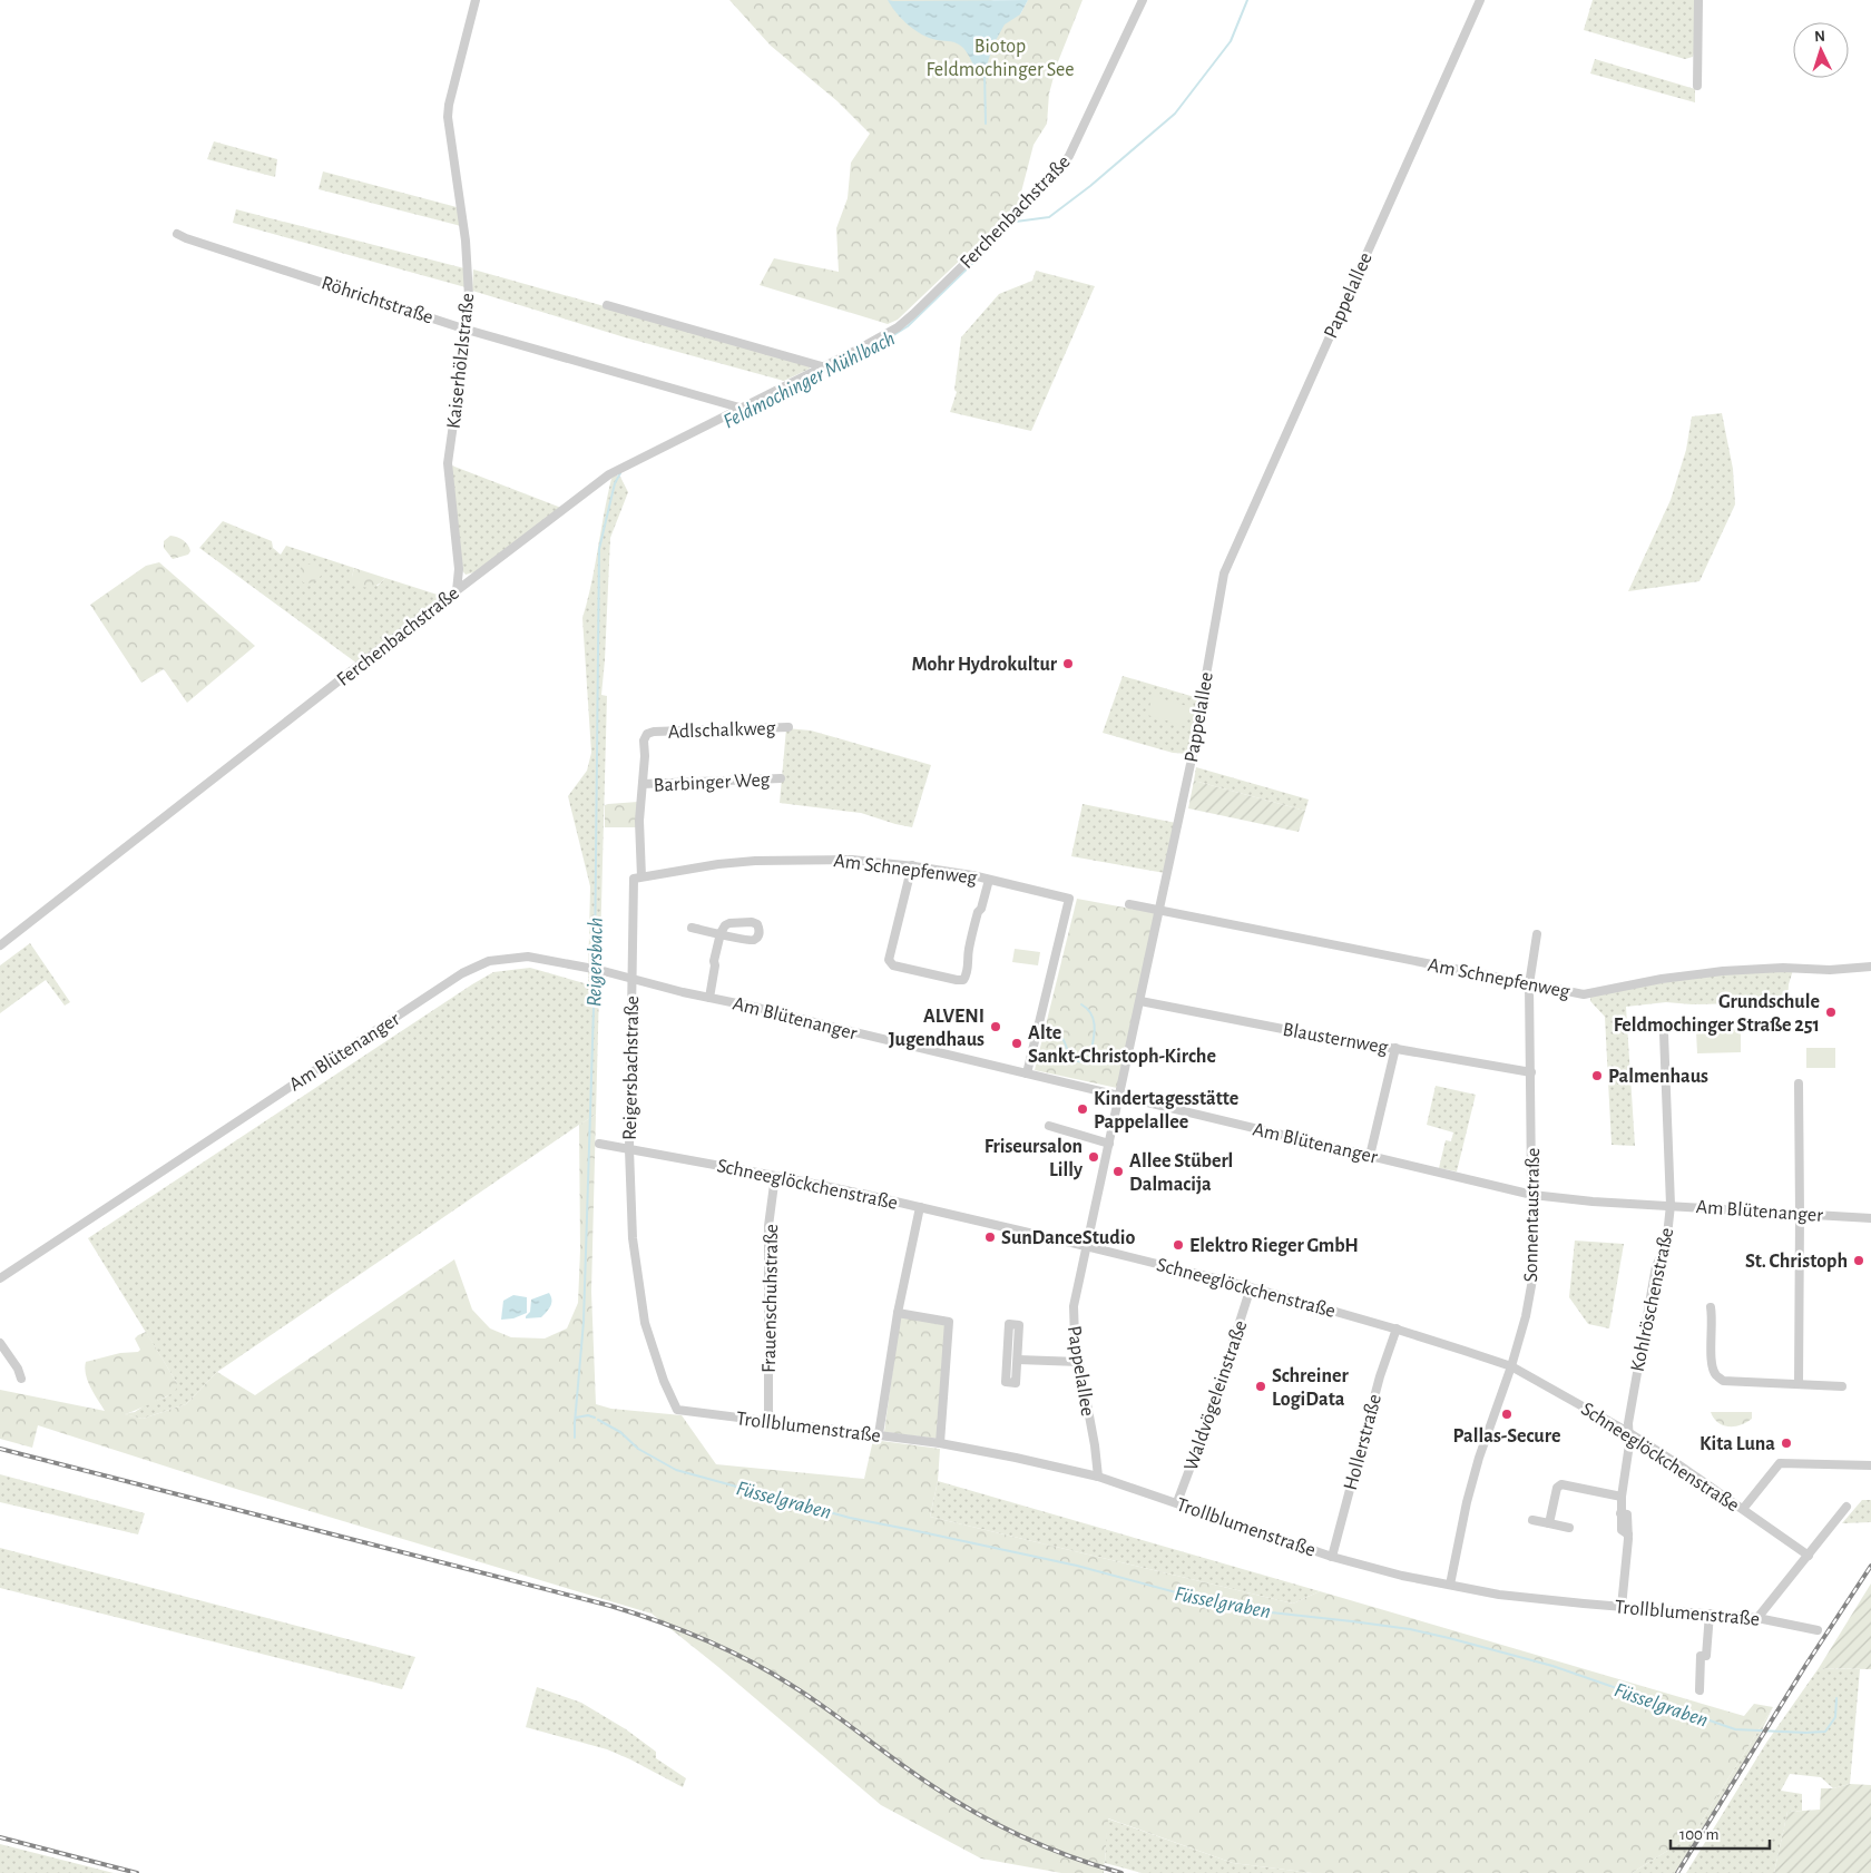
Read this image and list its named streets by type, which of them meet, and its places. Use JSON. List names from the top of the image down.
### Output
{
  "streets": {
    "street": [
      "Ferchenbachstraße",
      "Pappelallee",
      "Röhrichtstraße",
      "Kaiserhölzlstraße",
      "Adlschalkweg",
      "Barbinger Weg",
      "Am Schnepfenweg",
      "Am Blütenanger",
      "Blausternweg",
      "Reigersbachstraße",
      "Schneeglöckchenstraße",
      "Sonnentaustraße",
      "Frauenschuhstraße",
      "Kohlröschenstraße",
      "Waldvögeleinstraße",
      "Trollblumenstraße",
      "Hollerstraße"
    ]
  },
  "crossings": [
    ["Ferchenbachstraße", "Röhrichtstraße"],
    ["Ferchenbachstraße", "Kaiserhölzlstraße"],
    ["Pappelallee", "Am Schnepfenweg"],
    ["Pappelallee", "Am Blütenanger"],
    ["Pappelallee", "Blausternweg"],
    ["Pappelallee", "Schneeglöckchenstraße"],
    ["Pappelallee", "Trollblumenstraße"],
    ["Röhrichtstraße", "Kaiserhölzlstraße"],
    ["Adlschalkweg", "Reigersbachstraße"],
    ["Barbinger Weg", "Reigersbachstraße"],
    ["Am Schnepfenweg", "Am Blütenanger"],
    ["Am Schnepfenweg", "Reigersbachstraße"],
    ["Am Schnepfenweg", "Sonnentaustraße"],
    ["Am Blütenanger", "Reigersbachstraße"],
    ["Am Blütenanger", "Sonnentaustraße"],
    ["Am Blütenanger", "Kohlröschenstraße"],
    ["Blausternweg", "Sonnentaustraße"],
    ["Reigersbachstraße", "Schneeglöckchenstraße"],
    ["Reigersbachstraße", "Trollblumenstraße"],
    ["Schneeglöckchenstraße", "Sonnentaustraße"],
    ["Schneeglöckchenstraße", "Frauenschuhstraße"],
    ["Schneeglöckchenstraße", "Kohlröschenstraße"],
    ["Schneeglöckchenstraße", "Waldvögeleinstraße"],
    ["Schneeglöckchenstraße", "Hollerstraße"],
    ["Sonnentaustraße", "Trollblumenstraße"],
    ["Frauenschuhstraße", "Trollblumenstraße"],
    ["Kohlröschenstraße", "Trollblumenstraße"],
    ["Waldvögeleinstraße", "Trollblumenstraße"],
    ["Trollblumenstraße", "Hollerstraße"]
  ],
  "water": ["Feldmochinger Mühlbach", "Reigersbach", "Füsselgraben"],
  "parks": ["Biotop Feldmochinger See"],
  "places": [
    "Mohr Hydrokultur",
    "Grundschule Feldmochinger Straße 251",
    "ALVENI Jugendhaus",
    "Alte Sankt-Christoph-Kirche",
    "Palmenhaus",
    "Kindertagesstätte Pappelallee",
    "Friseursalon Lilly",
    "Allee Stüberl Dalmacija",
    "SunDanceStudio",
    "Elektro Rieger GmbH",
    "St. Christoph",
    "Schreiner LogiData",
    "Pallas-Secure",
    "Kita Luna"
  ],
  "scale_bar": "100 m",
  "north": "top"
}
